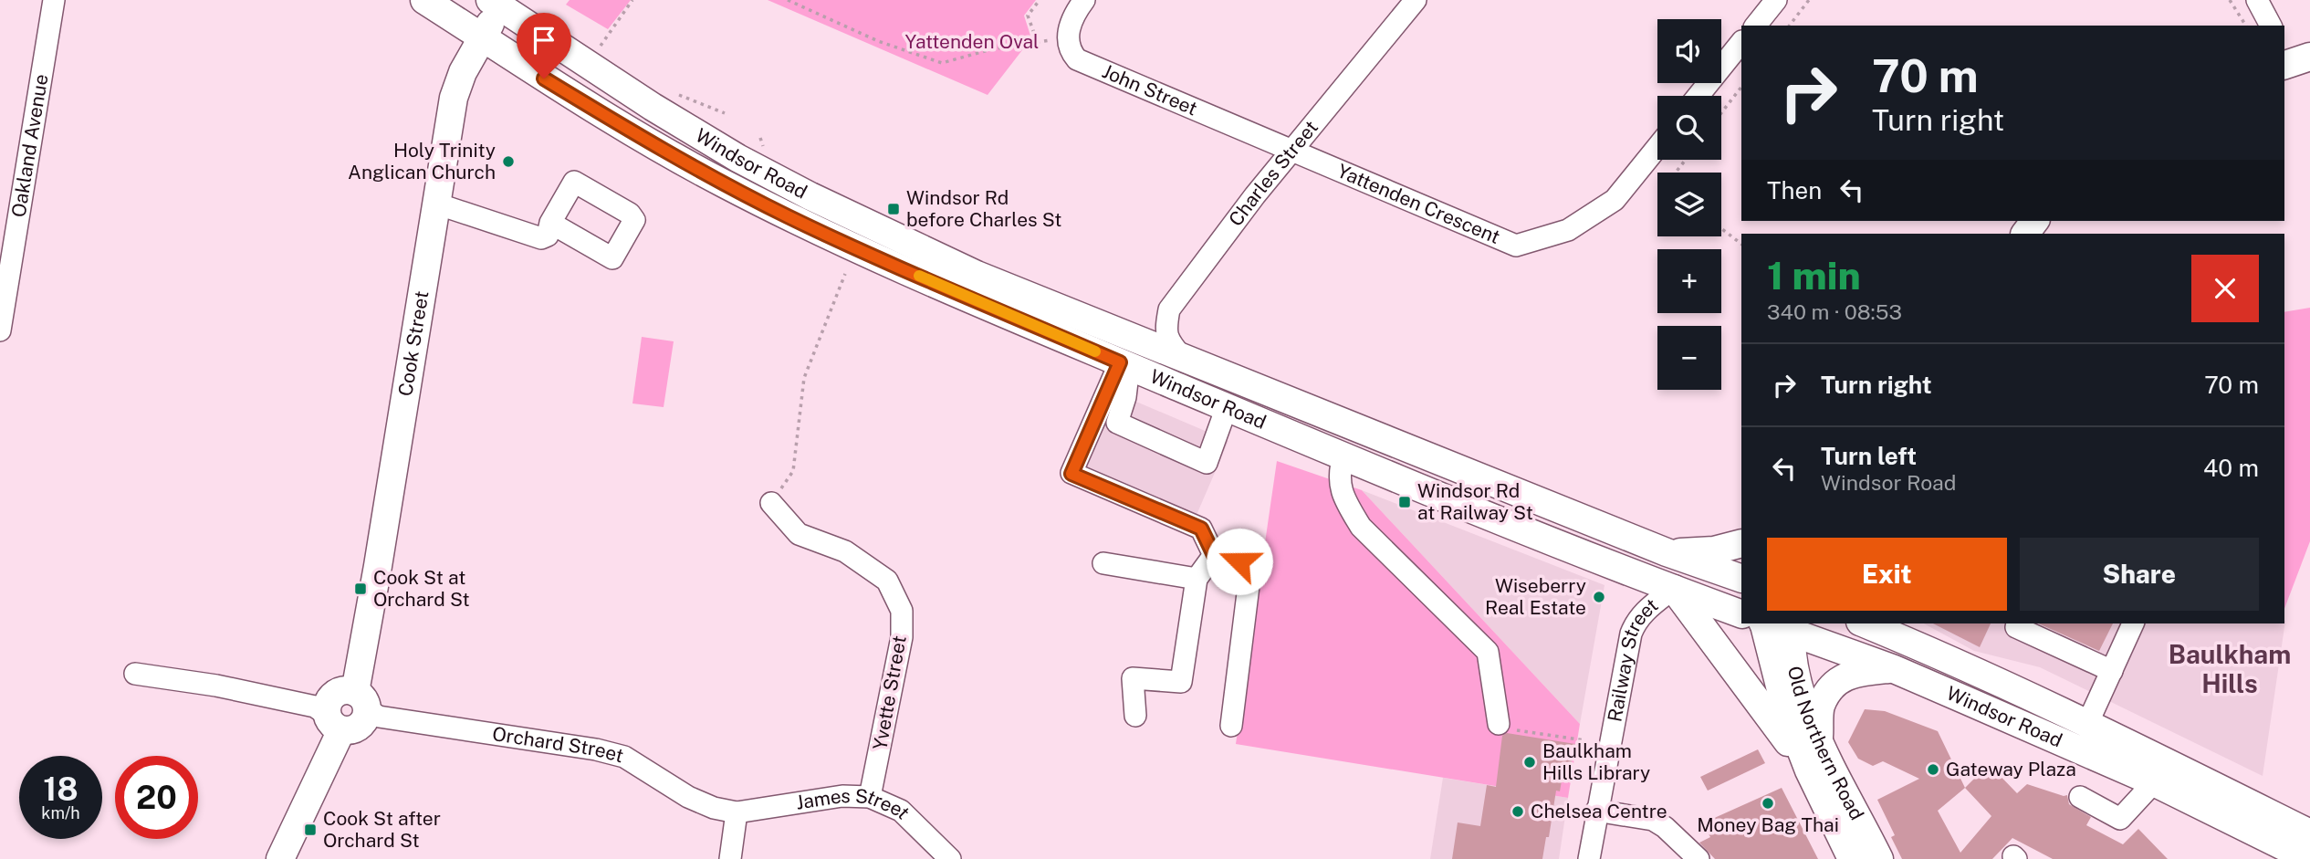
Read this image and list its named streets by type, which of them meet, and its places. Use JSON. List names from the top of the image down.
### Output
{
  "streets": {
    "main road": ["Windsor Road", "Cook Street", "Old Northern Road"],
    "street": [
      "John Street",
      "Oakland Avenue",
      "Charles Street",
      "Yattenden Crescent",
      "Railway Street",
      "Yvette Street",
      "Orchard Street",
      "James Street"
    ]
  },
  "crossings": [
    ["John Street", "Charles Street"],
    ["John Street", "Yattenden Crescent"],
    ["Windsor Road", "Charles Street"],
    ["Windsor Road", "Cook Street"],
    ["Windsor Road", "Railway Street"],
    ["Windsor Road", "Old Northern Road"],
    ["Charles Street", "Yattenden Crescent"],
    ["Cook Street", "Orchard Street"],
    ["Yvette Street", "James Street"],
    ["Orchard Street", "James Street"]
  ],
  "districts": ["Baulkham Hills"],
  "parks": ["Yattenden Oval"],
  "places": {
    "other": [
      "Holy Trinity Anglican Church",
      "Wiseberry Real Estate",
      "Baulkham Hills Library",
      "Gateway Plaza",
      "Money Bag Thai",
      "Chelsea Centre"
    ],
    "transit": [
      "Windsor Rd before Charles St",
      "Windsor Rd at Railway St",
      "Cook St at Orchard St",
      "Cook St after Orchard St"
    ]
  },
  "page": {
    "map_buttons": ["+", "−"],
    "turn": ["70 m", "Turn right"],
    "then": "Then",
    "heading": ["1 min", "340 m · 08:53"],
    "list": [
      {
        "name": "Turn right",
        "value": "70 m"
      },
      {
        "name": "Turn left",
        "note": "Windsor Road",
        "value": "40 m"
      }
    ],
    "buttons": ["Exit", "Share"],
    "speed": "18 km/h",
    "limit": "20"
  }
}
